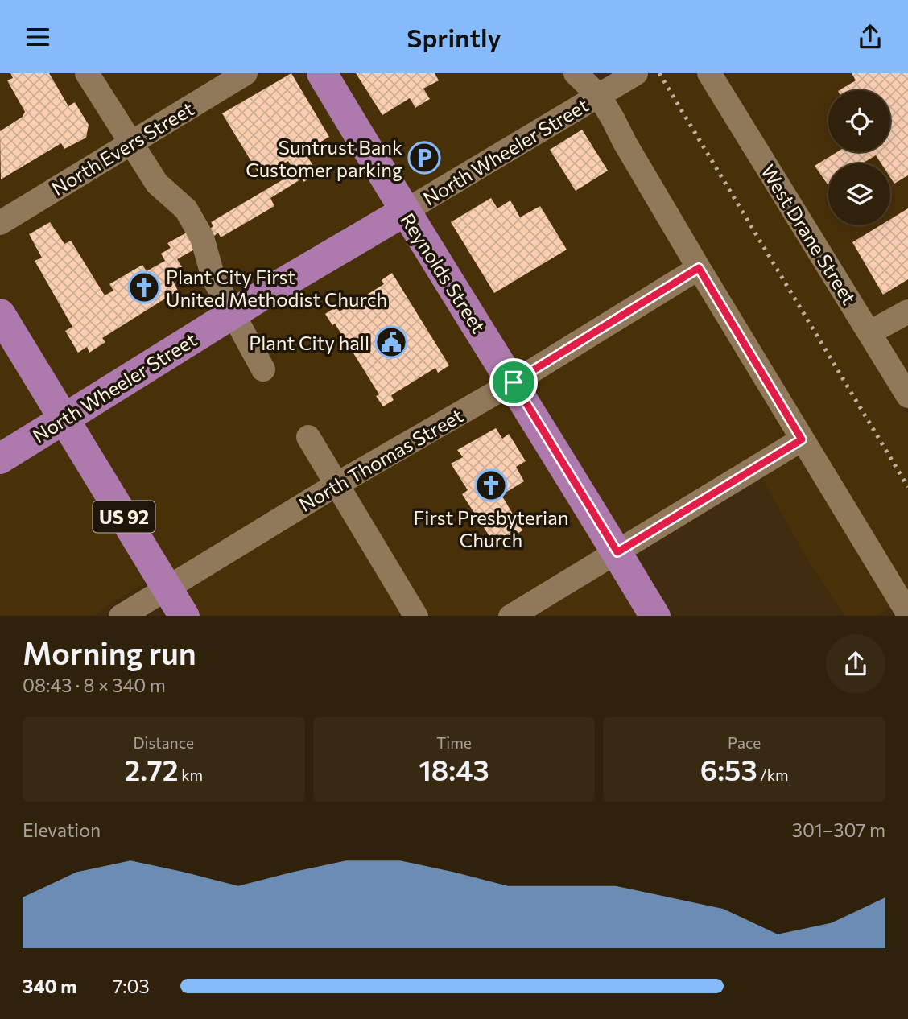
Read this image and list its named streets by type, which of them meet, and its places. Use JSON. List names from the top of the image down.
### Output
{
  "streets": {
    "main road": ["North Wheeler Street", "Reynolds Street", "US 92"],
    "street": ["North Evers Street", "West Drane Street", "North Thomas Street"]
  },
  "crossings": [
    ["North Wheeler Street", "Reynolds Street"],
    ["North Wheeler Street", "US 92"],
    ["Reynolds Street", "North Thomas Street"],
    ["North Thomas Street", "US 92"]
  ],
  "places": {
    "parking": ["Suntrust Bank Customer parking"],
    "church": ["Plant City First United Methodist Church", "First Presbyterian Church"],
    "public building": ["Plant City hall"]
  },
  "page": {
    "header": "Sprintly",
    "heading": ["Morning run", "08:43 · 8 × 340 m"],
    "stats": [
      ["Distance", "2.72 km"],
      ["Time", "18:43"],
      ["Pace", "6:53 /km"]
    ],
    "chart": ["Elevation", "301–307 m"],
    "list": [
      {
        "name": "340 m",
        "note": "7:03"
      }
    ]
  }
}
